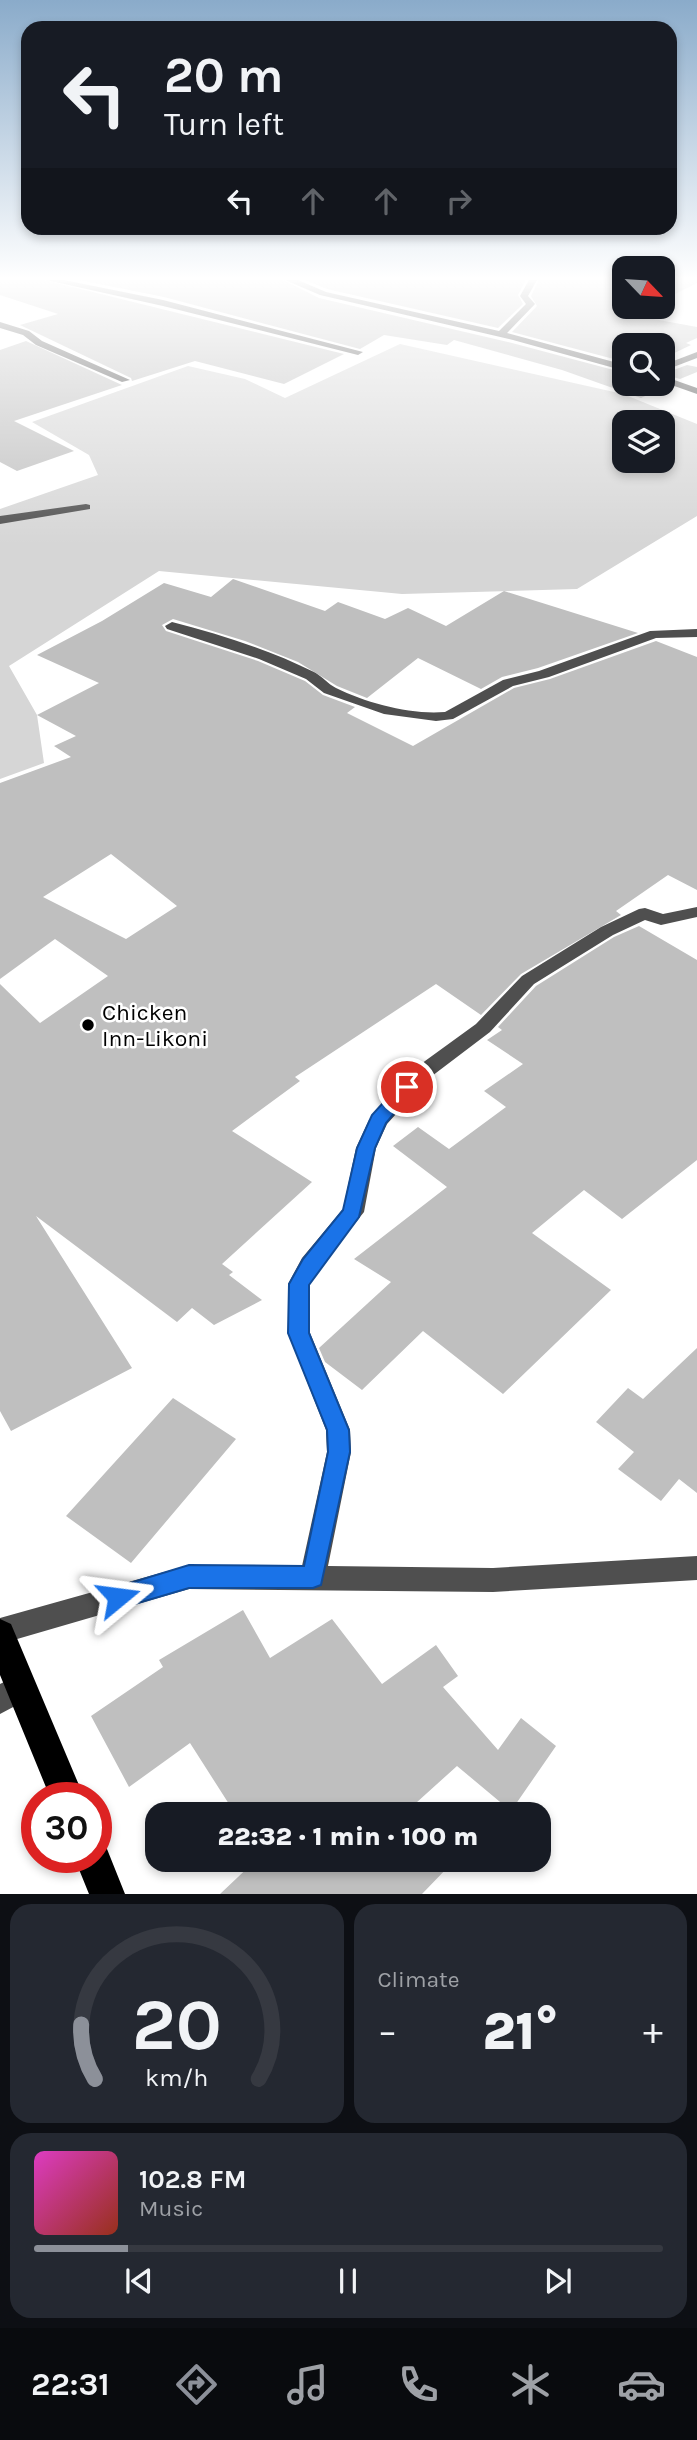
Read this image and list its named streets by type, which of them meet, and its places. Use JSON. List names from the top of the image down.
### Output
{
  "places": ["Chicken Inn-Likoni"],
  "north": "bottom right",
  "page": {
    "turn": ["20 m", "Turn left"],
    "limit": "30",
    "trip": "22:32 · 1 min · 100 m",
    "tile": "Climate",
    "heat": ["−", "21°", "+"],
    "song": ["102.8 FM", "Music"],
    "tabs": "22:31",
    "gauge": ["20", "km/h"]
  }
}
